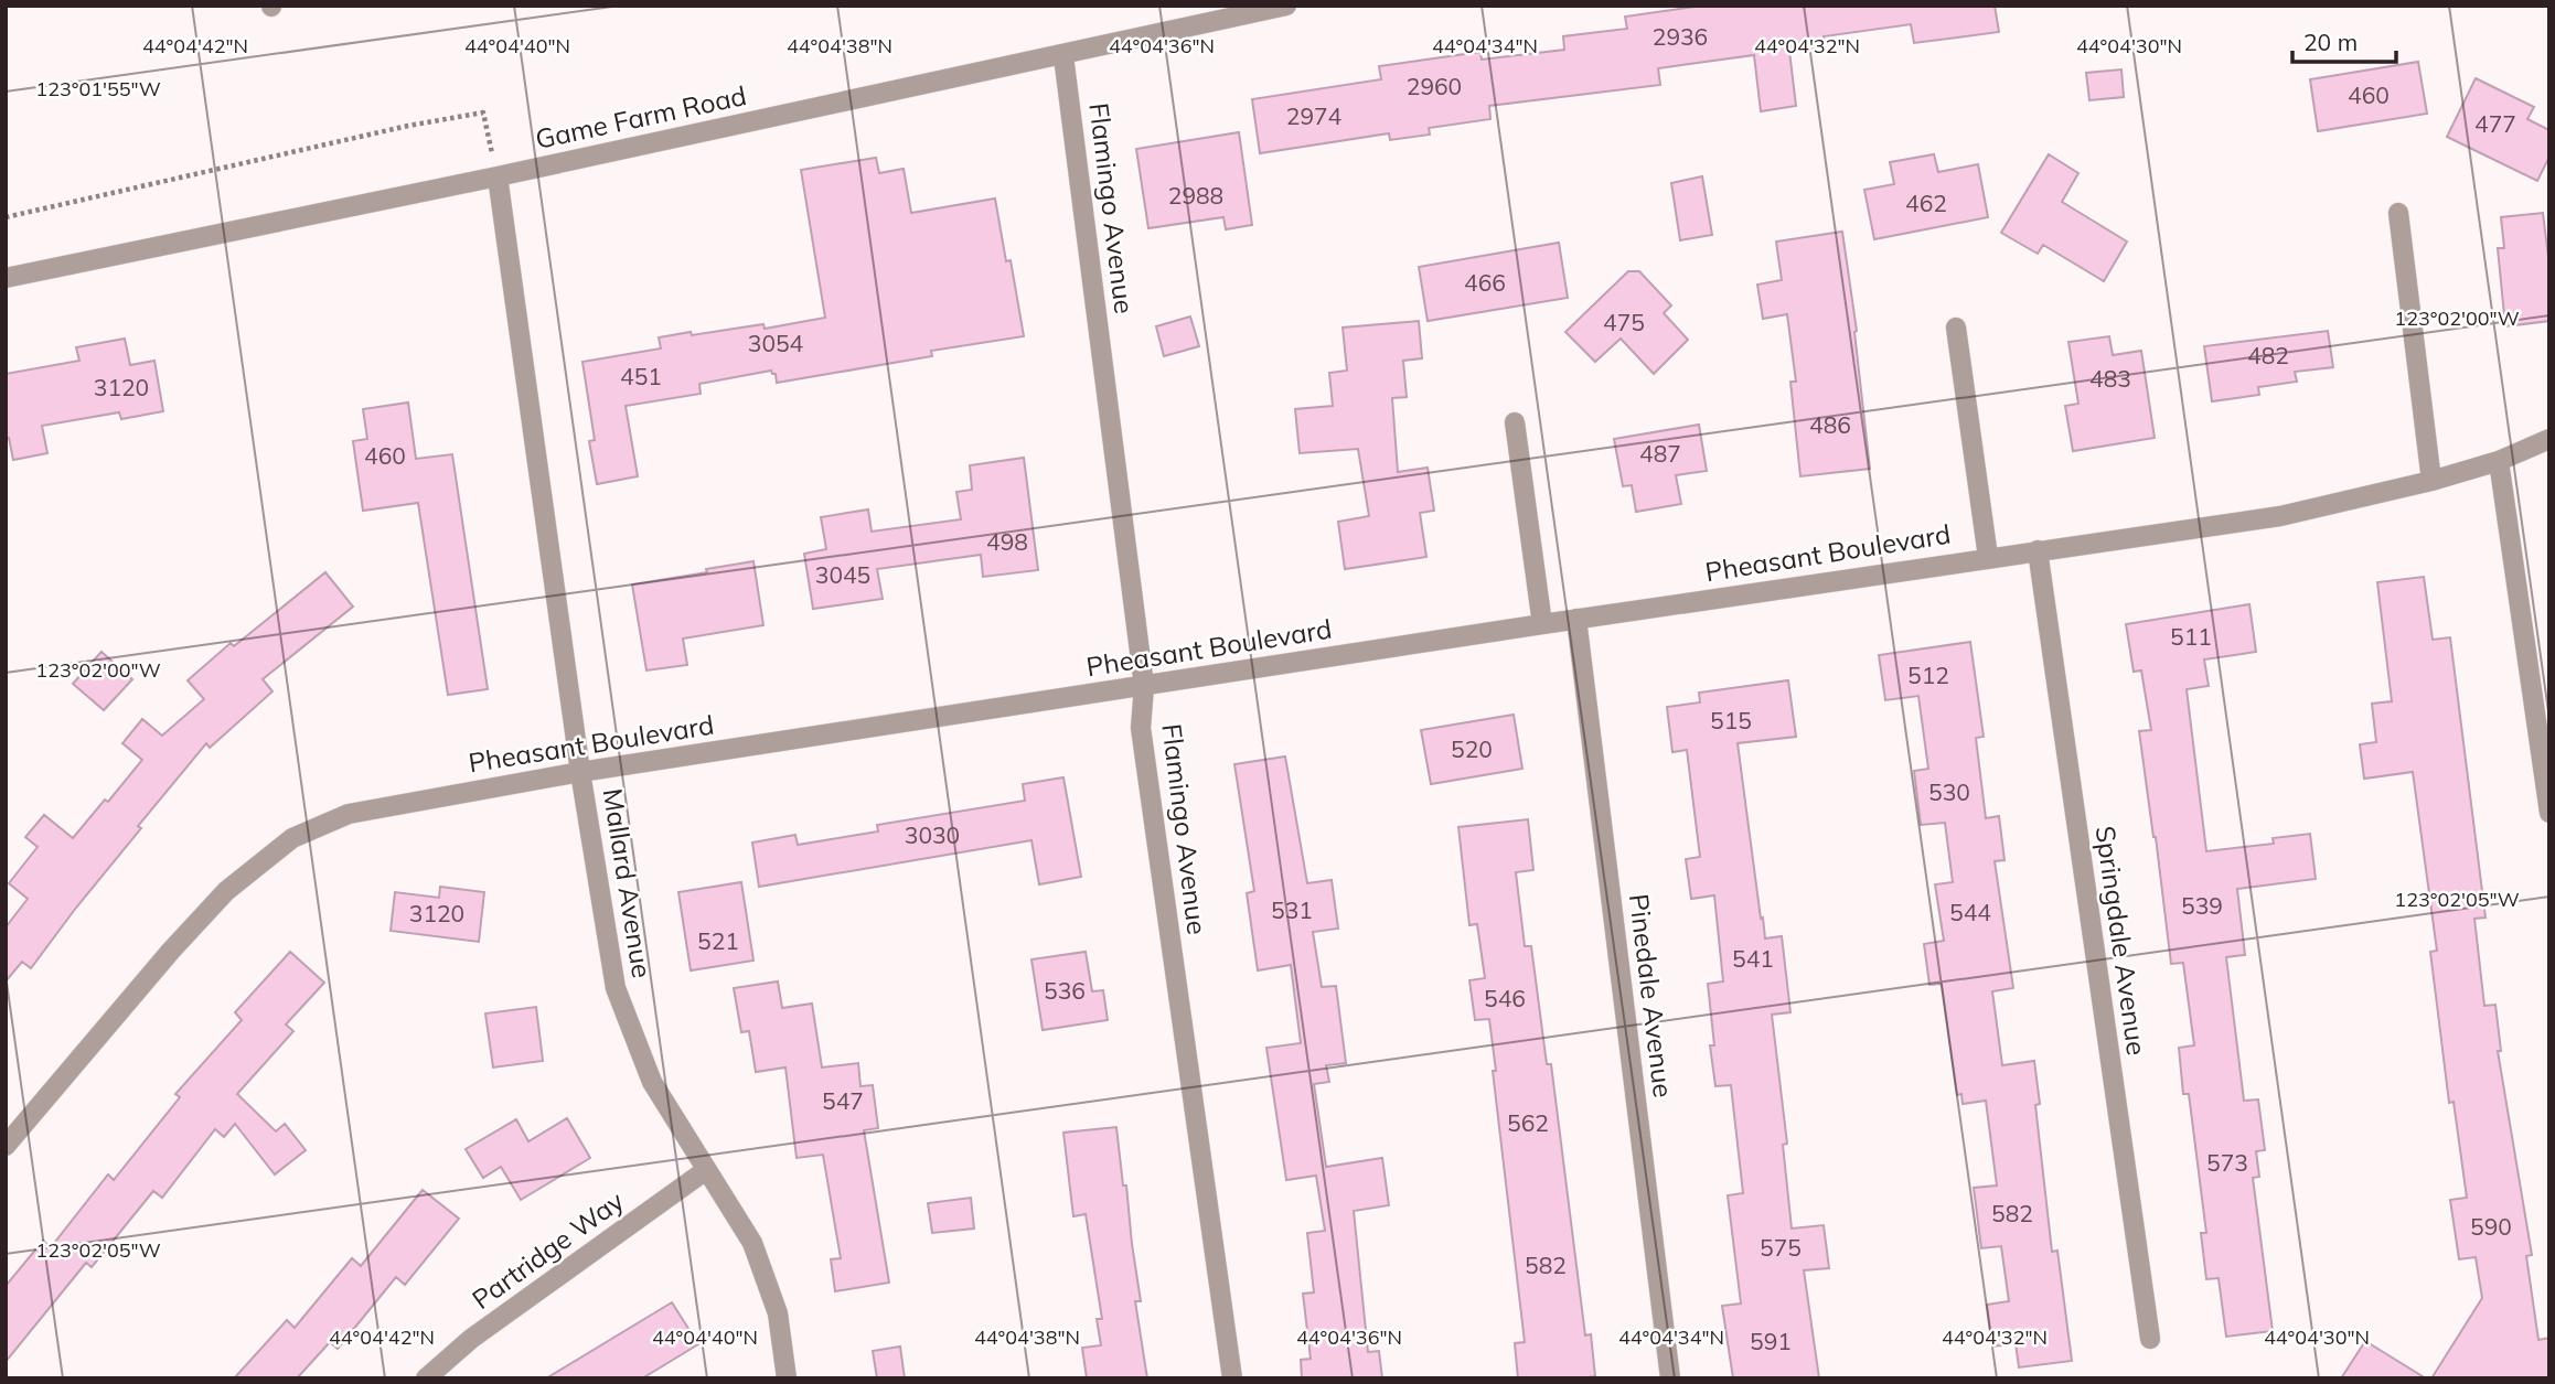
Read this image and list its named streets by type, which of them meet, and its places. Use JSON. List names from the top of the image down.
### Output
{
  "streets": {
    "street": [
      "Game Farm Road",
      "Flamingo Avenue",
      "Pheasant Boulevard",
      "Mallard Avenue",
      "Springdale Avenue",
      "Pinedale Avenue",
      "Partridge Way"
    ]
  },
  "crossings": [
    ["Game Farm Road", "Flamingo Avenue"],
    ["Game Farm Road", "Mallard Avenue"],
    ["Flamingo Avenue", "Pheasant Boulevard"],
    ["Pheasant Boulevard", "Mallard Avenue"],
    ["Pheasant Boulevard", "Springdale Avenue"],
    ["Pheasant Boulevard", "Pinedale Avenue"],
    ["Mallard Avenue", "Partridge Way"]
  ],
  "house_numbers": [
    "2936",
    "2960",
    "460",
    "2974",
    "477",
    "2988",
    "462",
    "466",
    "475",
    "3054",
    "482",
    "451",
    "483",
    "3120",
    "486",
    "487",
    "460",
    "498",
    "3045",
    "511",
    "512",
    "515",
    "520",
    "530",
    "3030",
    "539",
    "531",
    "544",
    "3120",
    "521",
    "541",
    "536",
    "546",
    "547",
    "562",
    "573",
    "582",
    "590",
    "575",
    "582",
    "591"
  ],
  "scale_bar": "20 m",
  "coordinates": [
    "44°04'42\"N",
    "44°04'40\"N",
    "44°04'38\"N",
    "44°04'36\"N",
    "44°04'34\"N",
    "44°04'32\"N",
    "44°04'30\"N",
    "123°01'55\"W",
    "123°02'00\"W",
    "123°02'05\"W"
  ]
}
